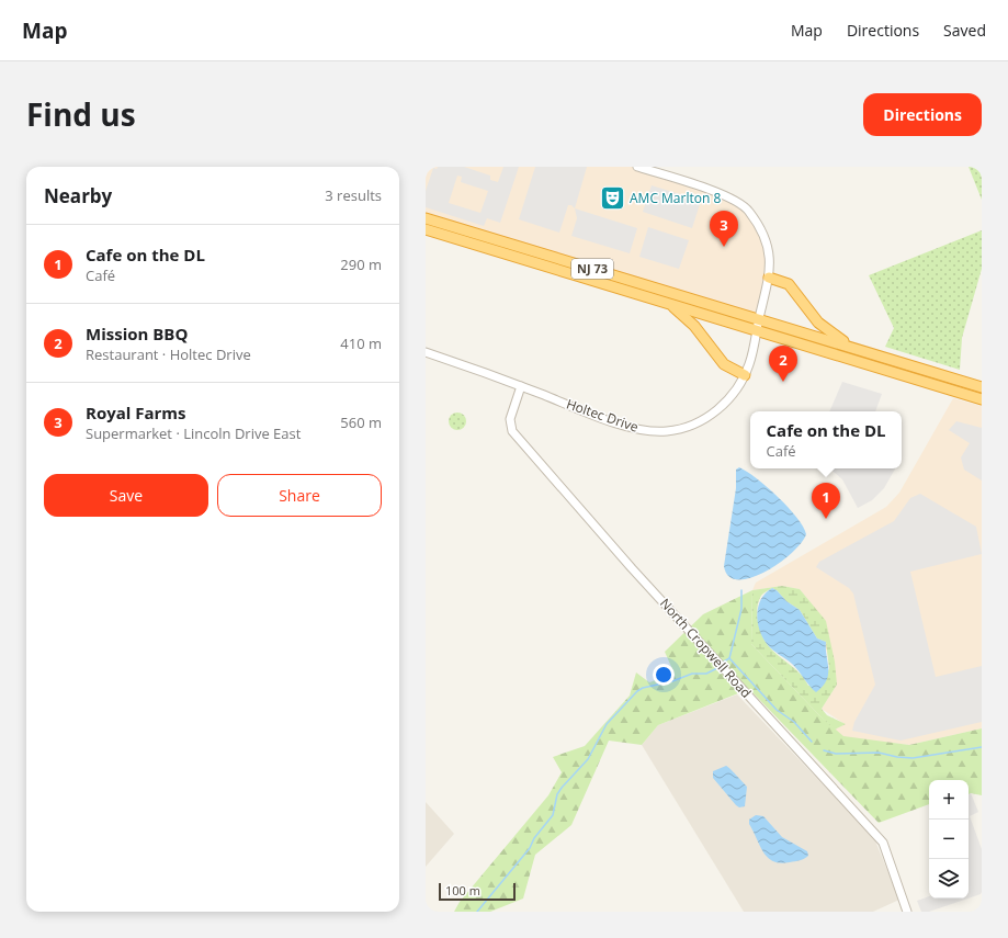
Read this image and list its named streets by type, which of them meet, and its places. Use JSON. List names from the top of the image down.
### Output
{
  "streets": {
    "highway": ["NJ 73"],
    "street": ["Holtec Drive", "North Cropwell Road"]
  },
  "crossings": [
    ["NJ 73", "Holtec Drive"],
    ["Holtec Drive", "North Cropwell Road"]
  ],
  "places": {
    "theatre": ["AMC Marlton 8"]
  },
  "scale_bar": "100 m",
  "page": {
    "header": "Map",
    "nav": ["Map", "Directions", "Saved"],
    "title": "Find us",
    "buttons": [
      "Directions",
      ["Save", "Share"]
    ],
    "heading": ["Nearby", "3 results"],
    "pins": ["3", "2", "1"],
    "list": [
      {
        "mark": "1",
        "name": "Cafe on the DL",
        "note": "Café",
        "value": "290 m"
      },
      {
        "mark": "2",
        "name": "Mission BBQ",
        "note": "Restaurant · Holtec Drive",
        "value": "410 m"
      },
      {
        "mark": "3",
        "name": "Royal Farms",
        "note": "Supermarket · Lincoln Drive East",
        "value": "560 m"
      }
    ],
    "popup": ["Cafe on the DL", "Café"],
    "map_buttons": ["+", "−"],
    "scale": "100 m"
  }
}
